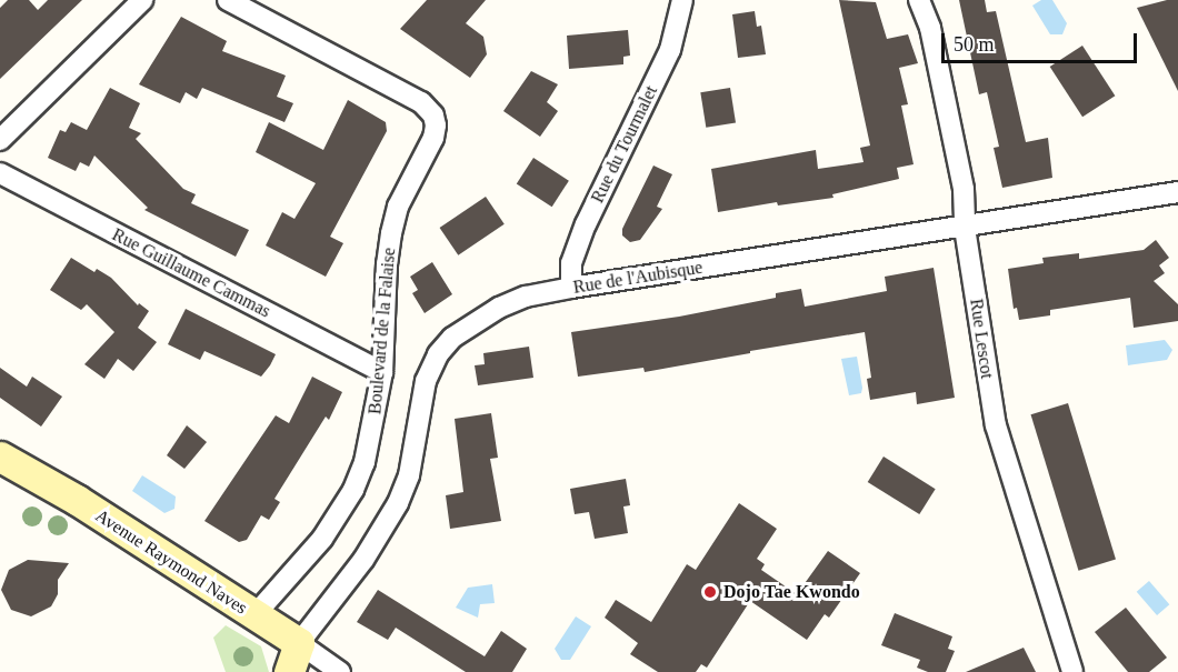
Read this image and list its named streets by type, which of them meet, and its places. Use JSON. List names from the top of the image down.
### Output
{
  "streets": {
    "street": [
      "Rue du Tourmalet",
      "Rue Guillaume Cammas",
      "Rue de l'Aubisque",
      "Boulevard de la Falaise",
      "Rue Lescot",
      "Avenue Raymond Naves"
    ]
  },
  "crossings": [
    ["Rue du Tourmalet", "Rue de l'Aubisque"],
    ["Rue Guillaume Cammas", "Boulevard de la Falaise"],
    ["Rue de l'Aubisque", "Rue Lescot"],
    ["Rue de l'Aubisque", "Avenue Raymond Naves"],
    ["Boulevard de la Falaise", "Avenue Raymond Naves"]
  ],
  "places": ["Dojo Tae Kwondo"],
  "scale_bar": "50 m"
}
